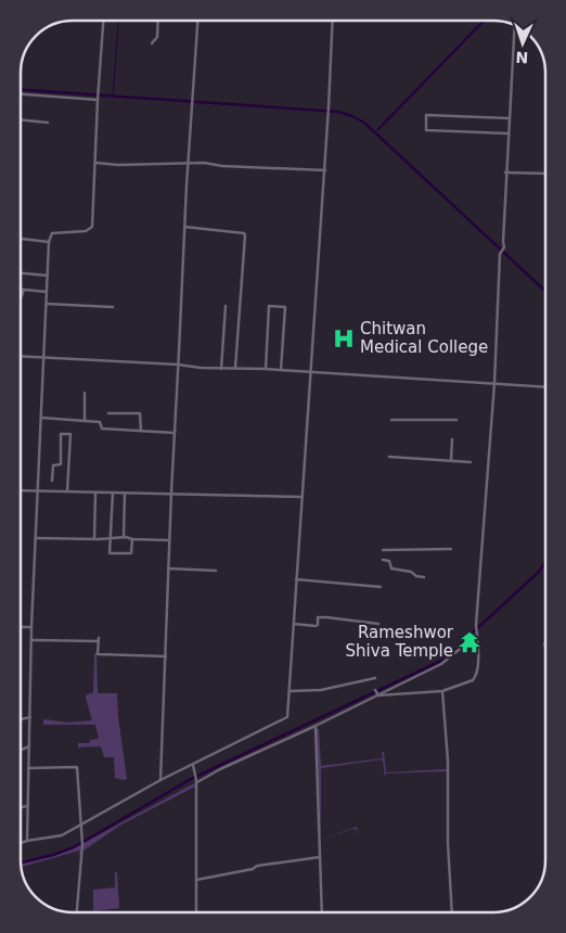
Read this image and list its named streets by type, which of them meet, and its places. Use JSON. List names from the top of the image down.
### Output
{
  "places": {
    "hospital": ["Chitwan Medical College"],
    "temple": ["Rameshwor Shiva Temple"]
  },
  "north": "bottom"
}
